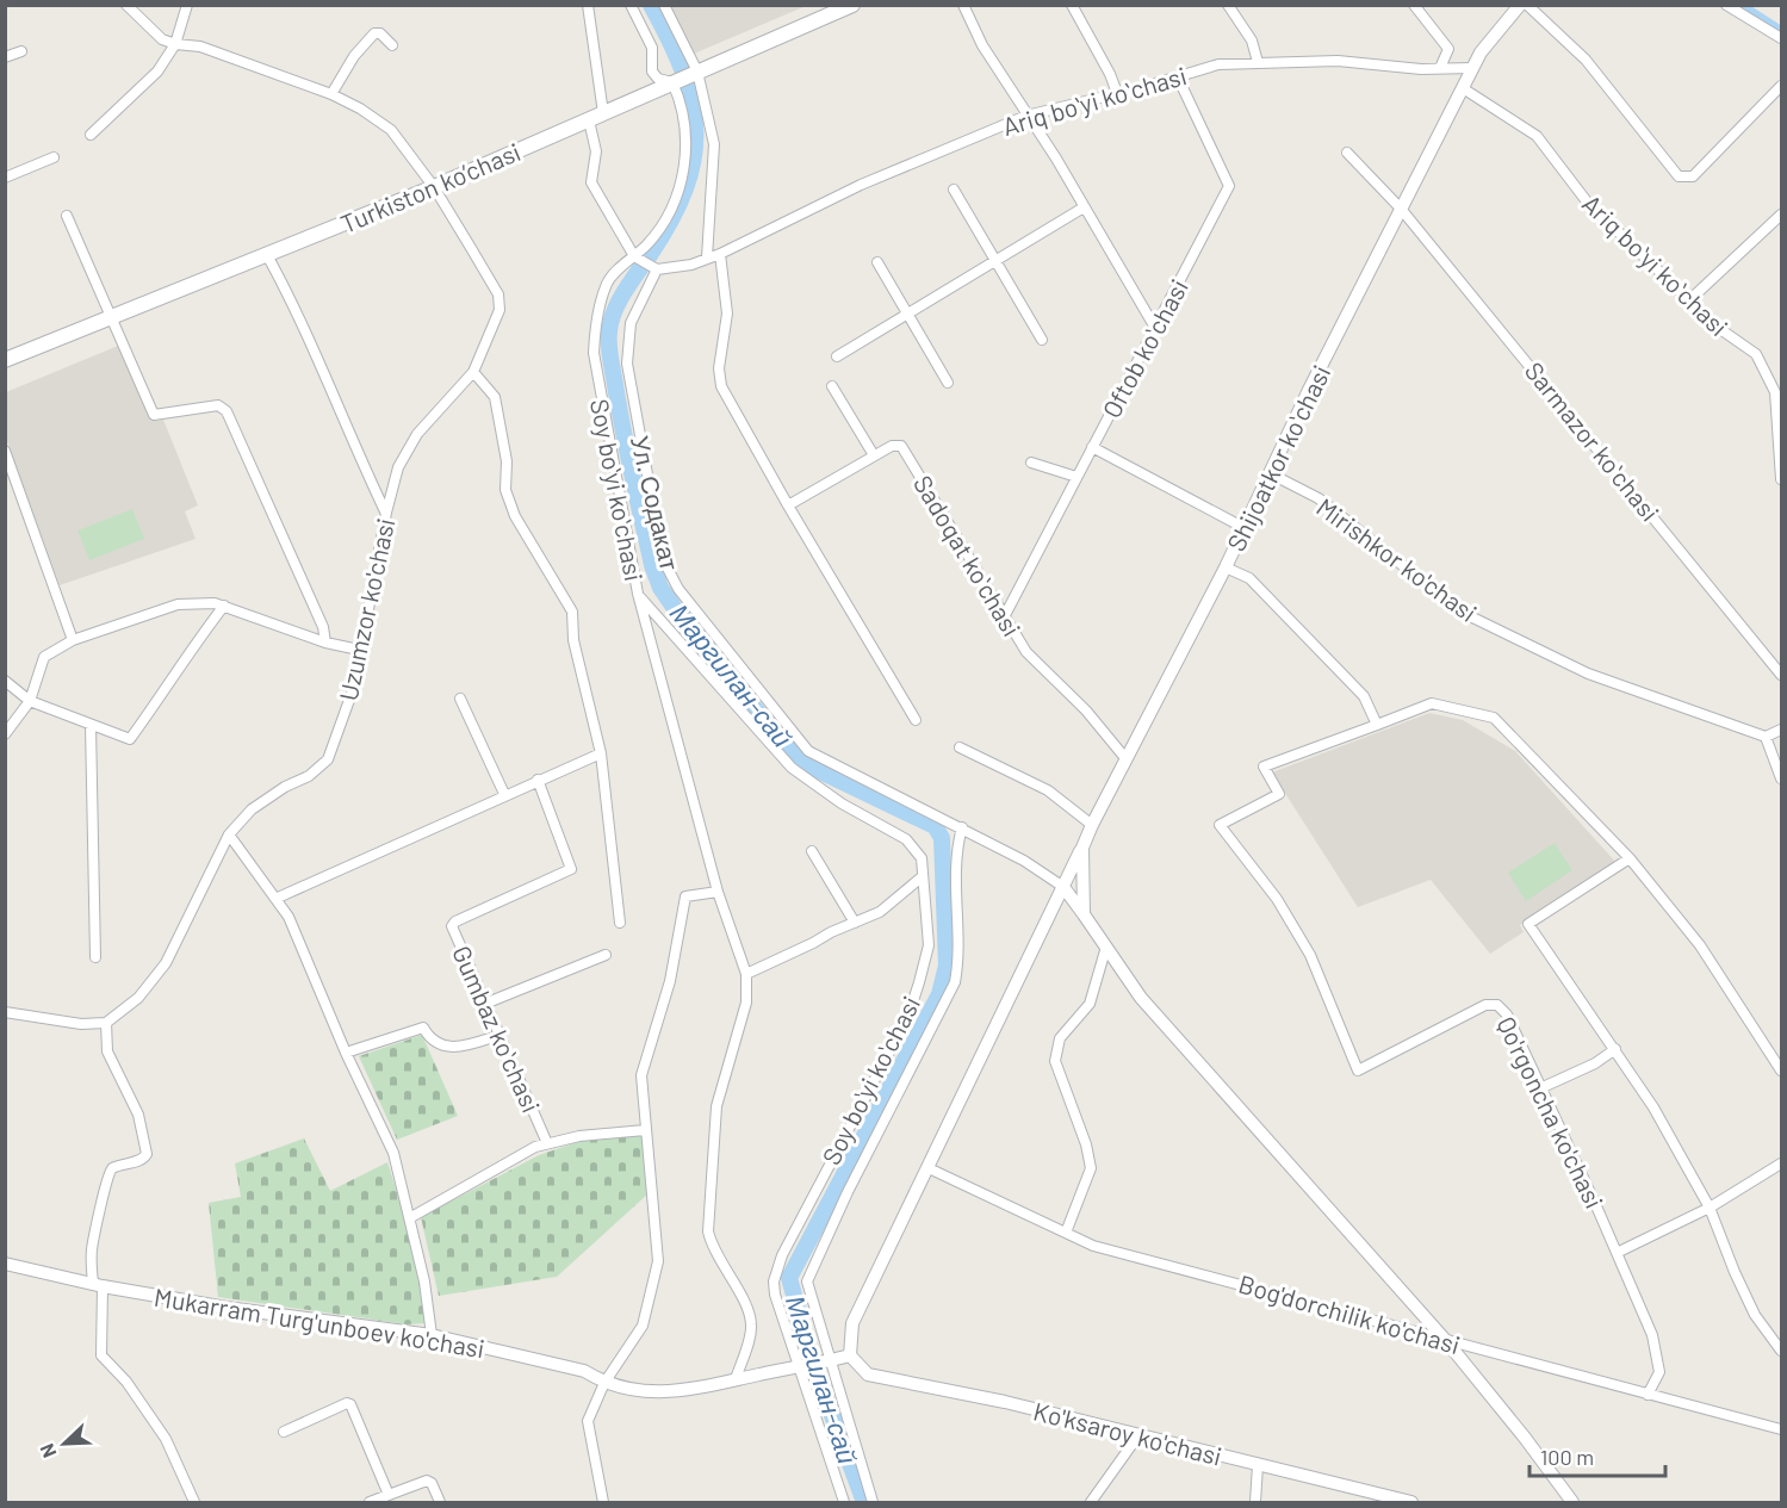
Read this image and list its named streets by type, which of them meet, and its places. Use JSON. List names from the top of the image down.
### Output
{
  "streets": {
    "main road": ["Turkiston ko’chasi"],
    "street": [
      "Ariq boʻyi koʻchasi",
      "Oftob koʻchasi",
      "Sarmazor koʻchasi",
      "Shijoatkor koʻchasi",
      "Soy boʻyi koʻchasi",
      "Ул. Содакат",
      "Sadoqat koʻchasi",
      "Mirishkor ko'chasi",
      "Uzumzor ko'chasi",
      "Gumbaz koʻchasi",
      "Qo'rgoncha ko'chasi",
      "Bog'dorchilik ko'chasi",
      "Mukarram Turg'unboev ko'chasi",
      "Ko'ksaroy ko'chasi"
    ]
  },
  "crossings": [
    ["Ariq boʻyi koʻchasi", "Oftob koʻchasi"],
    ["Ariq boʻyi koʻchasi", "Shijoatkor koʻchasi"],
    ["Ariq boʻyi koʻchasi", "Ул. Содакат"],
    ["Turkiston ko’chasi", "Soy boʻyi koʻchasi"],
    ["Turkiston ko’chasi", "Uzumzor ko'chasi"],
    ["Oftob koʻchasi", "Sadoqat koʻchasi"],
    ["Sarmazor koʻchasi", "Shijoatkor koʻchasi"],
    ["Shijoatkor koʻchasi", "Sadoqat koʻchasi"],
    ["Shijoatkor koʻchasi", "Mirishkor ko'chasi"],
    ["Soy boʻyi koʻchasi", "Mukarram Turg'unboev ko'chasi"],
    ["Qo'rgoncha ko'chasi", "Bog'dorchilik ko'chasi"],
    ["Mukarram Turg'unboev ko'chasi", "Ko'ksaroy ko'chasi"]
  ],
  "water": ["Маргилан-сай"],
  "scale_bar": "100 m",
  "north": "bottom left"
}
